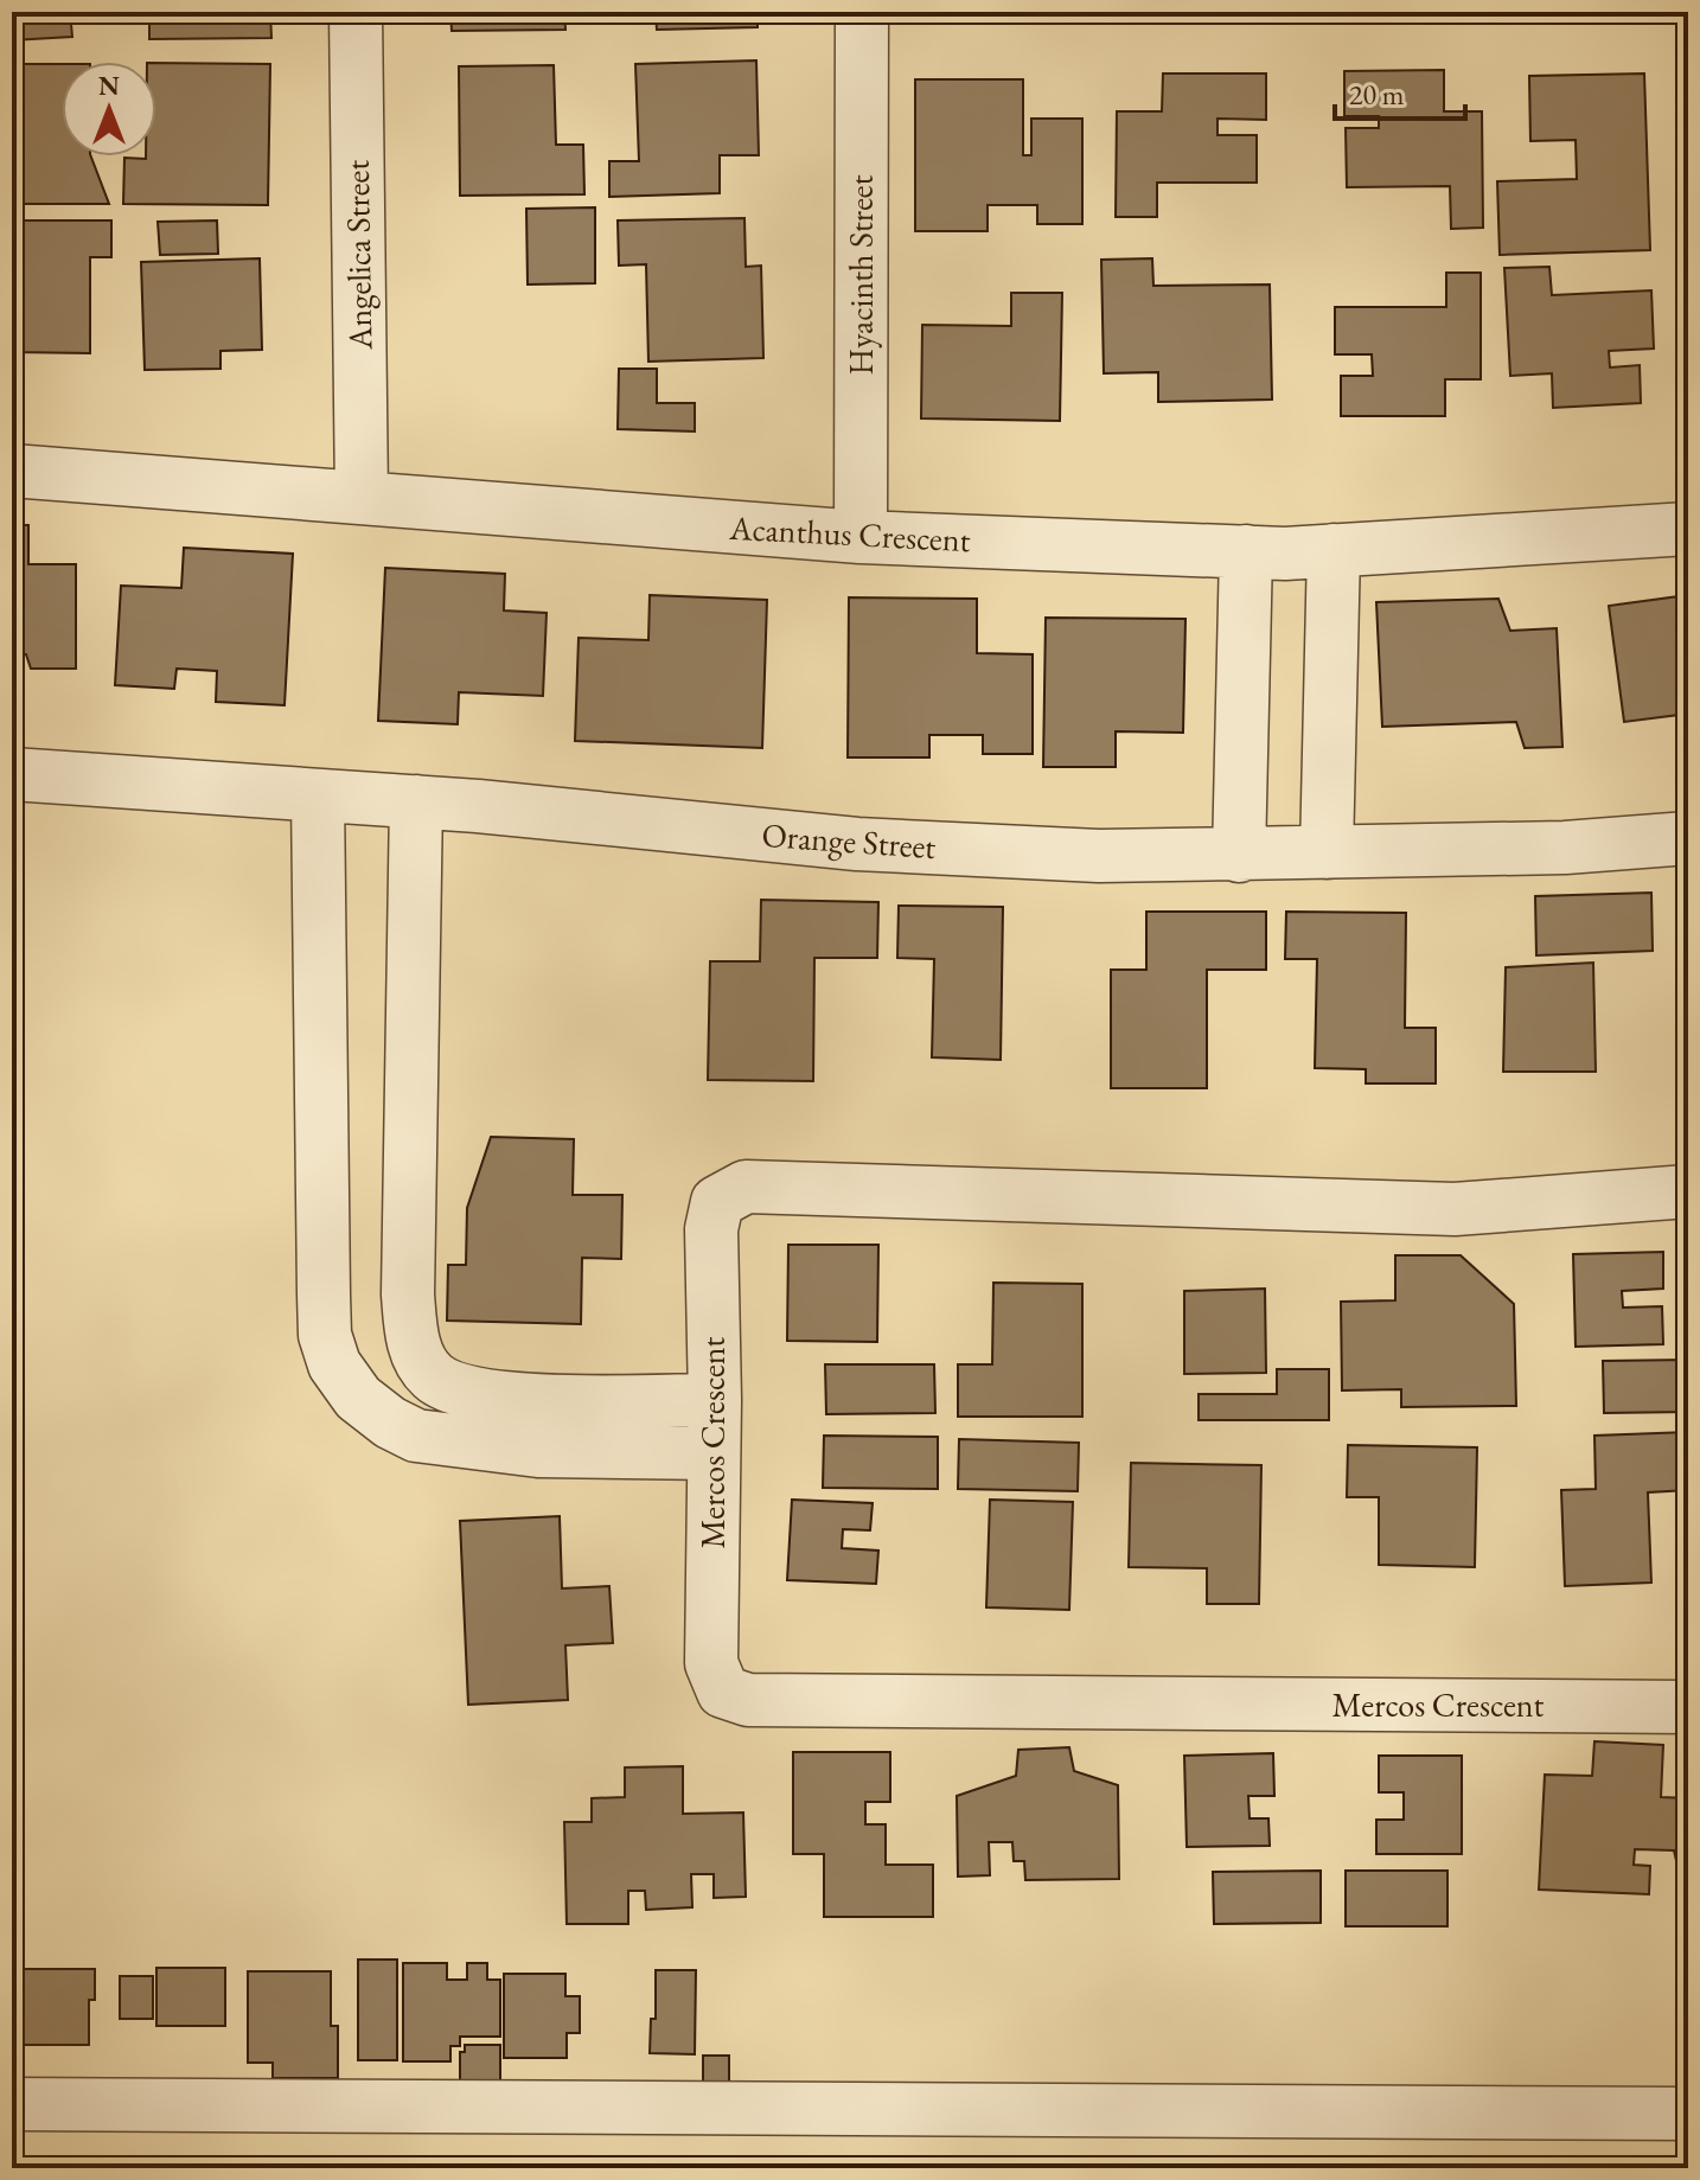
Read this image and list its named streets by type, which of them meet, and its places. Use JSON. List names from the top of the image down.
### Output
{
  "streets": {
    "street": [
      "Angelica Street",
      "Hyacinth Street",
      "Acanthus Crescent",
      "Orange Street",
      "Mercos Crescent"
    ]
  },
  "crossings": [
    ["Angelica Street", "Acanthus Crescent"],
    ["Hyacinth Street", "Acanthus Crescent"]
  ],
  "scale_bar": "20 m",
  "north": "top"
}
